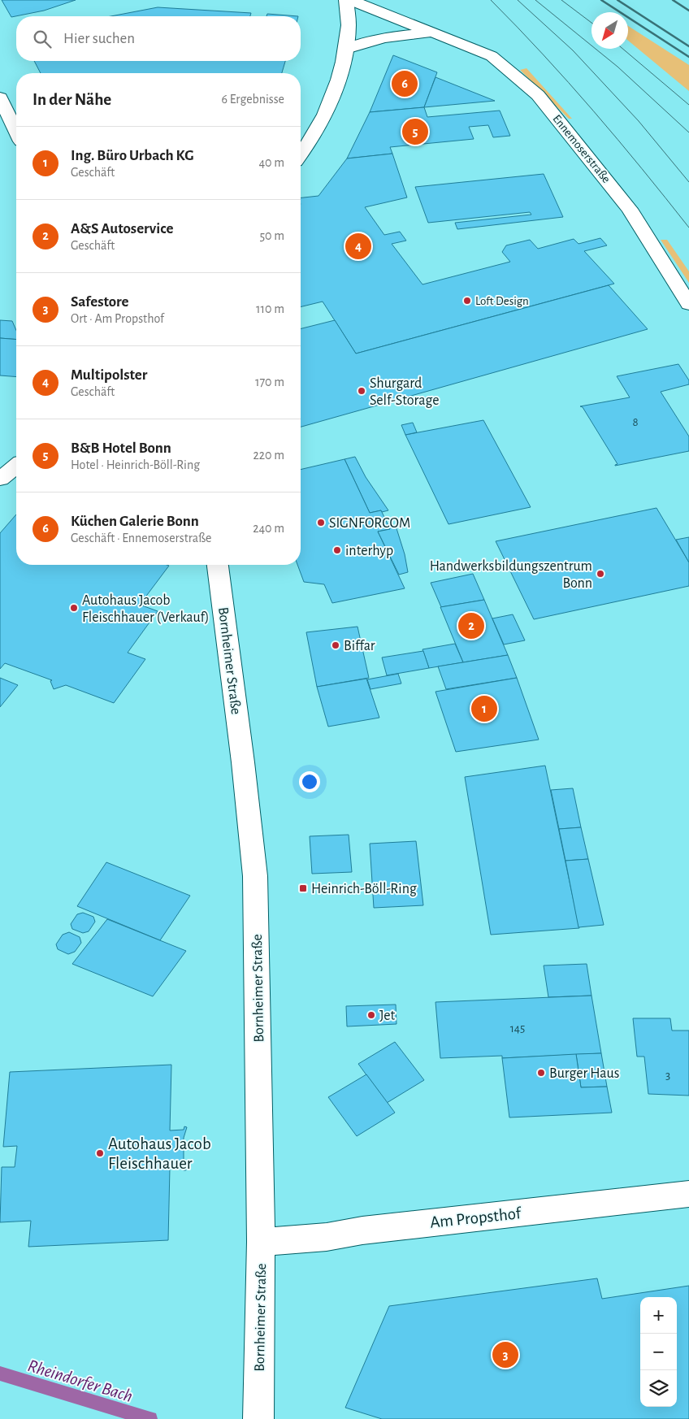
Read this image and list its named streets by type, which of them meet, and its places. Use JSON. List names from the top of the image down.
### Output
{
  "streets": {
    "street": ["Ennemoserstraße", "Bornheimer Straße", "Am Propsthof"]
  },
  "crossings": [
    ["Bornheimer Straße", "Am Propsthof"]
  ],
  "water": ["Rheindorfer Bach"],
  "places": {
    "other": [
      "Loft Design",
      "Shurgard Self-Storage",
      "SIGNFORCOM",
      "interhyp",
      "Handwerksbildungszentrum Bonn",
      "Autohaus Jacob Fleischhauer (Verkauf)",
      "Biffar",
      "Jet",
      "Burger Haus",
      "Autohaus Jacob Fleischhauer"
    ],
    "transit": ["Heinrich-Böll-Ring"]
  },
  "house_numbers": ["8", "145", "3"],
  "north": "bottom left",
  "page": {
    "search": "Hier suchen",
    "pins": [
      "6",
      "5",
      "4",
      "2",
      "1",
      "3"
    ],
    "heading": ["In der Nähe", "6 Ergebnisse"],
    "list": [
      {
        "mark": "1",
        "name": "Ing. Büro Urbach KG",
        "note": "Geschäft",
        "value": "40 m"
      },
      {
        "mark": "2",
        "name": "A&S Autoservice",
        "note": "Geschäft",
        "value": "50 m"
      },
      {
        "mark": "3",
        "name": "Safestore",
        "note": "Ort · Am Propsthof",
        "value": "110 m"
      },
      {
        "mark": "4",
        "name": "Multipolster",
        "note": "Geschäft",
        "value": "170 m"
      },
      {
        "mark": "5",
        "name": "B&B Hotel Bonn",
        "note": "Hotel · Heinrich-Böll-Ring",
        "value": "220 m"
      },
      {
        "mark": "6",
        "name": "Küchen Galerie Bonn",
        "note": "Geschäft · Ennemoserstraße",
        "value": "240 m"
      }
    ],
    "map_buttons": ["+", "−"]
  }
}
